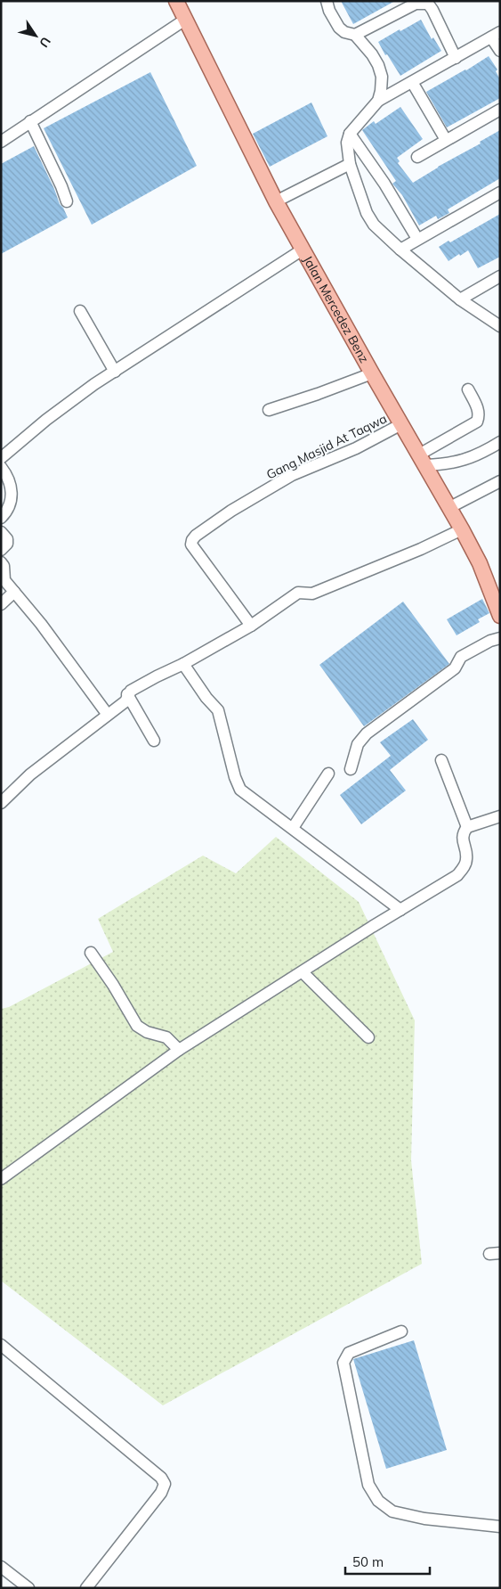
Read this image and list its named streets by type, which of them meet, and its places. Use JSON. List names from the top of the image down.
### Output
{
  "streets": {
    "main road": ["Jalan Mercedez Benz"],
    "street": ["Gang Masjid At Taqwa"]
  },
  "crossings": [
    ["Jalan Mercedez Benz", "Gang Masjid At Taqwa"]
  ],
  "scale_bar": "50 m",
  "north": "bottom right"
}
